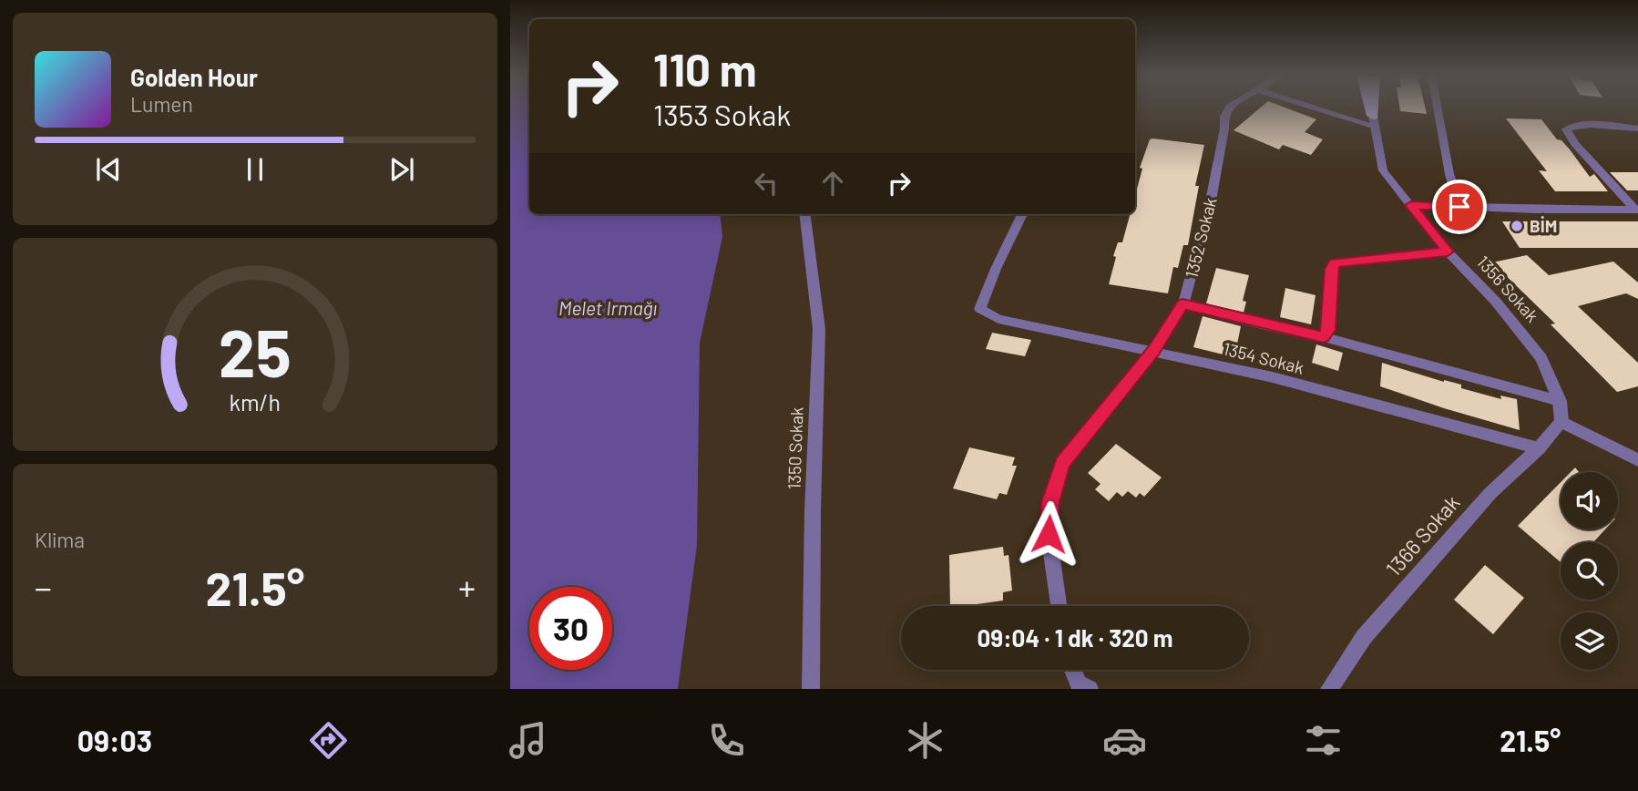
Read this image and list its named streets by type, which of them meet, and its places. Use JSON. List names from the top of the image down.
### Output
{
  "streets": {
    "street": [
      "1352 Sokak",
      "1356 Sokak",
      "1354 Sokak",
      "1350 Sokak",
      "1366 Sokak"
    ]
  },
  "crossings": [
    ["1352 Sokak", "1354 Sokak"],
    ["1356 Sokak", "1366 Sokak"],
    ["1354 Sokak", "1366 Sokak"]
  ],
  "water": ["Melet Irmağı"],
  "places": ["BİM"],
  "page": {
    "turn": ["110 m", "1353 Sokak"],
    "song": ["Golden Hour", "Lumen"],
    "tile": "Klima",
    "heat": ["−", "21.5°", "+"],
    "limit": "30",
    "trip": "09:04 · 1 dk · 320 m",
    "tabs": ["09:03", "21.5°"],
    "gauge": ["25", "km/h"]
  }
}
